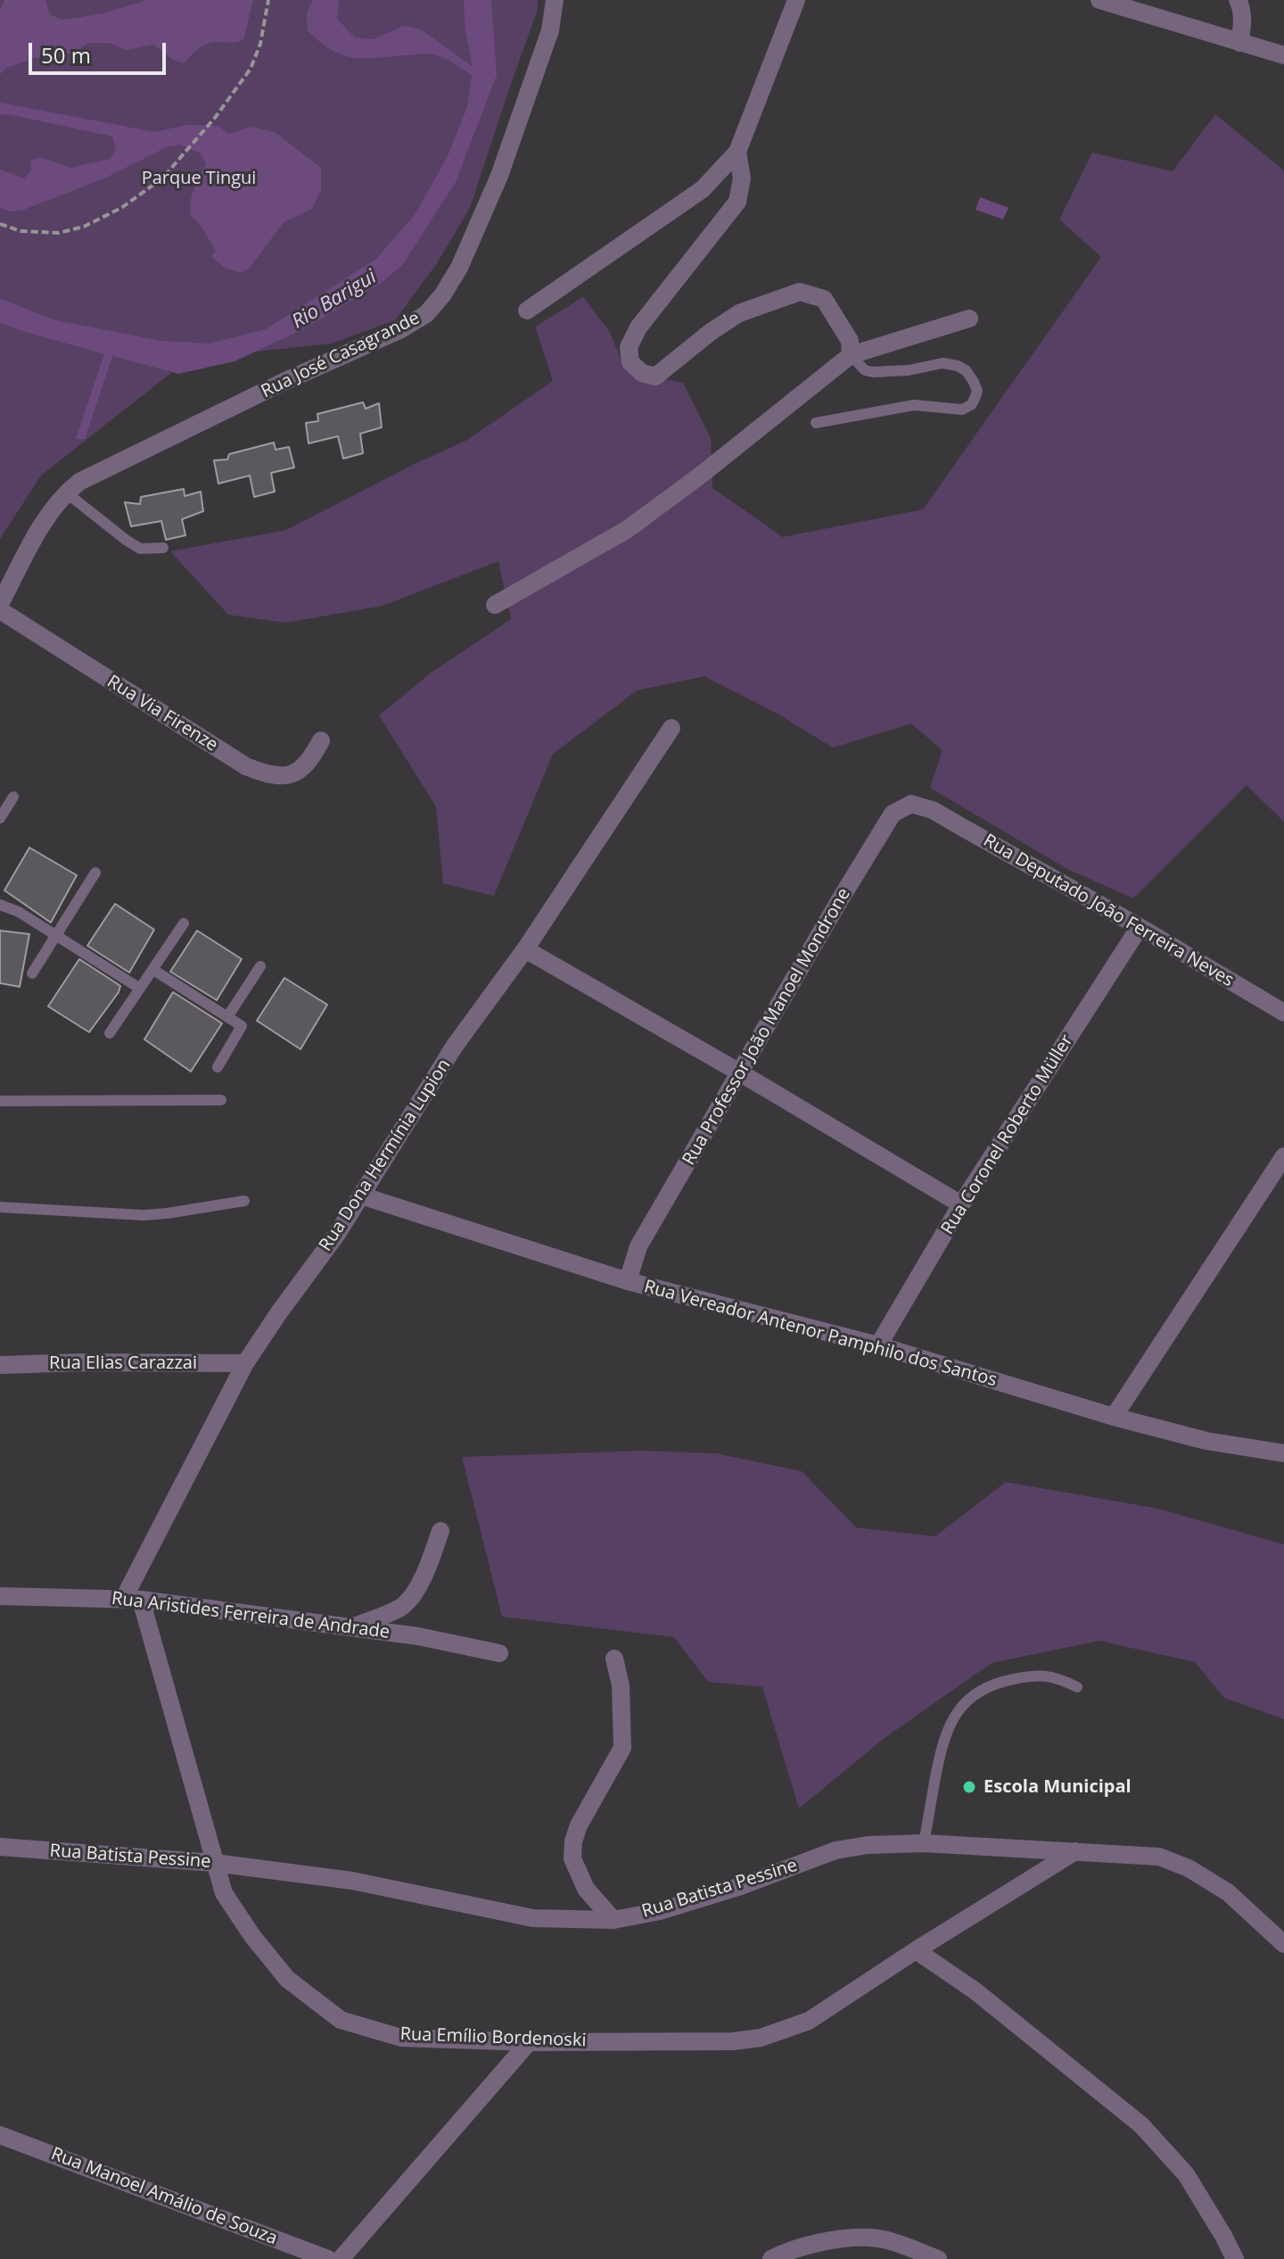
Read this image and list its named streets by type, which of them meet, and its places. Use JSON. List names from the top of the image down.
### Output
{
  "streets": {
    "street": [
      "Rua José Casagrande",
      "Rua Via Firenze",
      "Rua Deputado João Ferreira Neves",
      "Rua Professor João Manoel Mondrone",
      "Rua Coronel Roberto Müller",
      "Rua Dona Hermínia Lupion",
      "Rua Vereador Antenor Pamphilo dos Santos",
      "Rua Elias Carazzai",
      "Rua Aristides Ferreira de Andrade",
      "Rua Batista Pessine",
      "Rua Emílio Bordenoski",
      "Rua Manoel Amálio de Souza"
    ]
  },
  "crossings": [
    ["Rua Deputado João Ferreira Neves", "Rua Professor João Manoel Mondrone"],
    ["Rua Deputado João Ferreira Neves", "Rua Coronel Roberto Müller"],
    ["Rua Professor João Manoel Mondrone", "Rua Vereador Antenor Pamphilo dos Santos"],
    ["Rua Coronel Roberto Müller", "Rua Vereador Antenor Pamphilo dos Santos"],
    ["Rua Dona Hermínia Lupion", "Rua Vereador Antenor Pamphilo dos Santos"],
    ["Rua Dona Hermínia Lupion", "Rua Elias Carazzai"],
    ["Rua Dona Hermínia Lupion", "Rua Aristides Ferreira de Andrade"],
    ["Rua Dona Hermínia Lupion", "Rua Emílio Bordenoski"],
    ["Rua Aristides Ferreira de Andrade", "Rua Emílio Bordenoski"],
    ["Rua Batista Pessine", "Rua Emílio Bordenoski"]
  ],
  "water": ["Rio Barigui"],
  "parks": ["Parque Tingui"],
  "places": ["Escola Municipal"],
  "scale_bar": "50 m"
}
